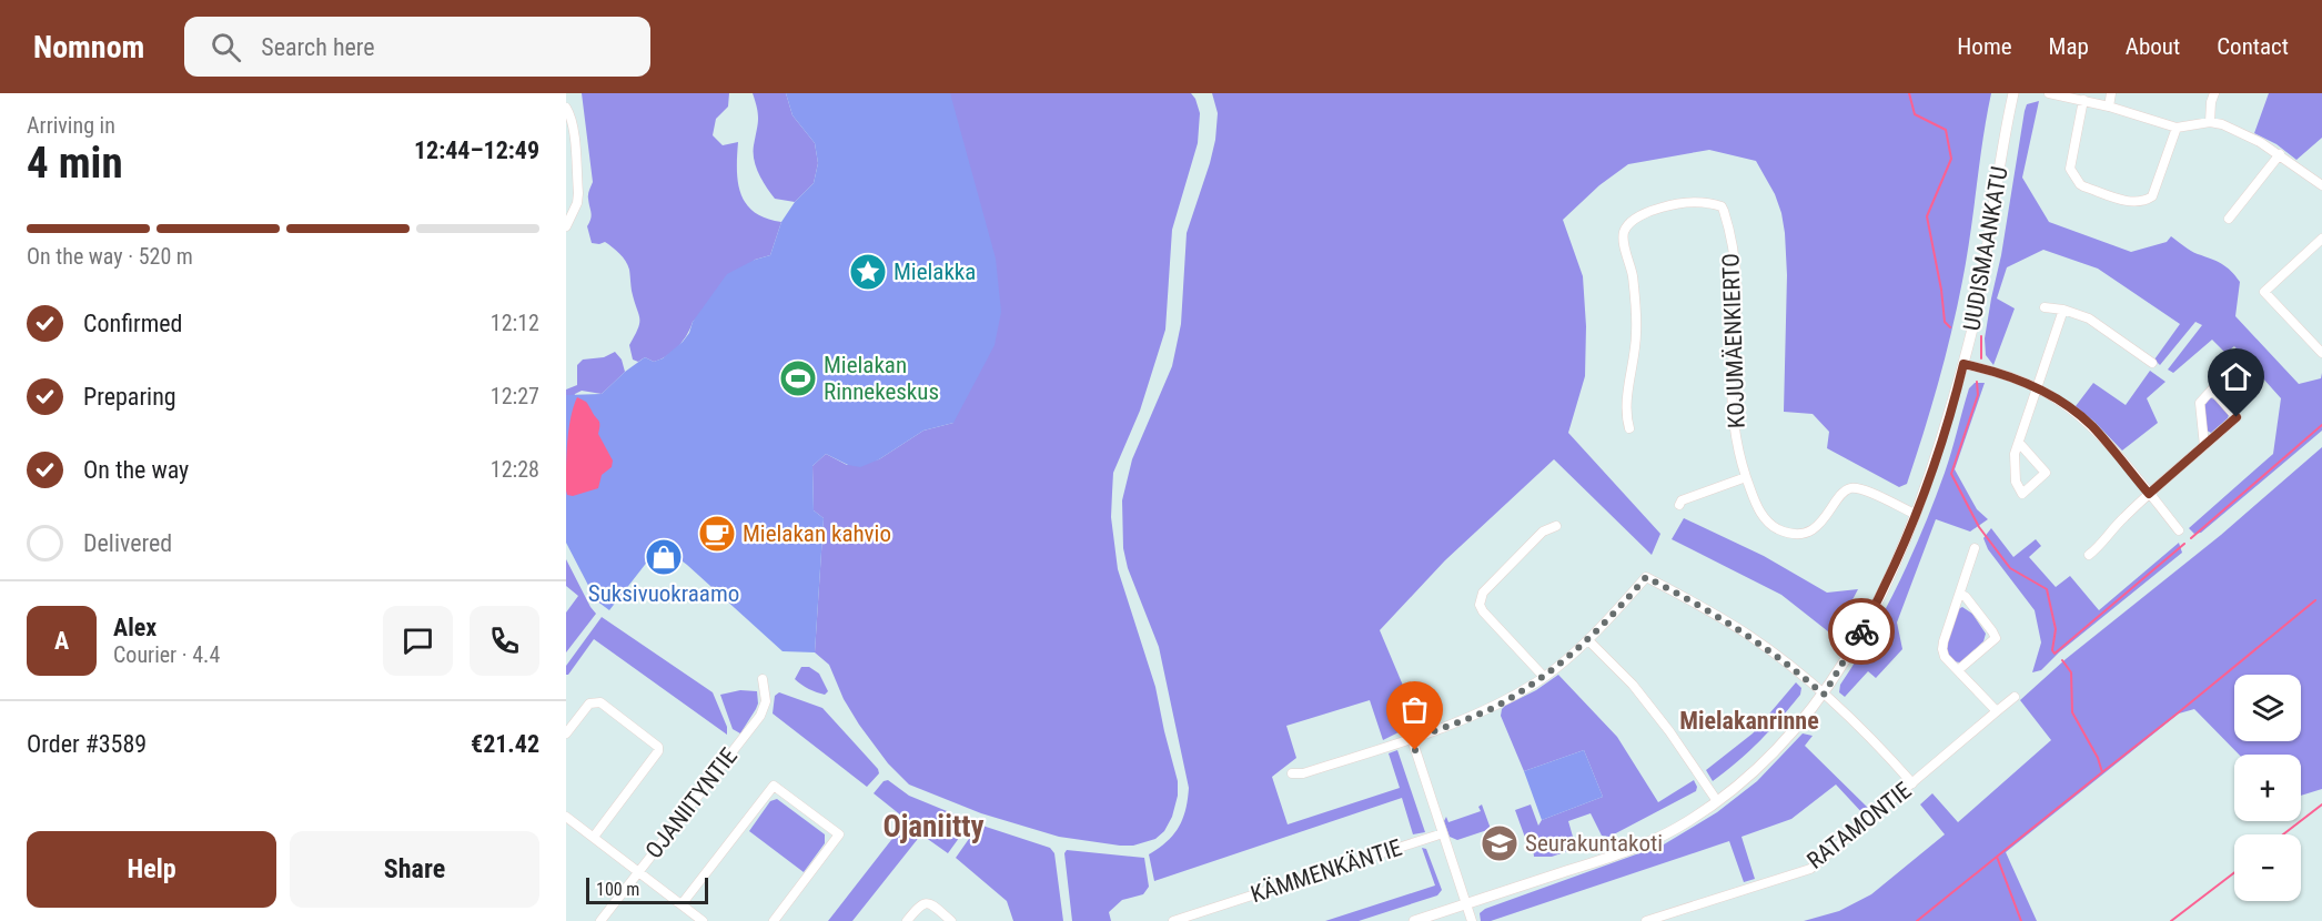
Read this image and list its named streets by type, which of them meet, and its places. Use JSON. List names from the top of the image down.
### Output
{
  "streets": {
    "street": [
      "UUDISMAANKATU",
      "KOJUMÄENKIERTO",
      "OJANIITYNTIE",
      "RATAMONTIE",
      "KÄMMENKÄNTIE"
    ]
  },
  "crossings": [
    ["UUDISMAANKATU", "KOJUMÄENKIERTO"]
  ],
  "districts": ["Mielakanrinne", "Ojaniitty"],
  "places": {
    "place": ["Mielakka"],
    "sports": ["Mielakan Rinnekeskus"],
    "cafe": ["Mielakan kahvio"],
    "shop": ["Suksivuokraamo"],
    "school or university": ["Seurakuntakoti"]
  },
  "scale_bar": "100 m",
  "page": {
    "header": "Nomnom",
    "search": "Search here",
    "nav": [
      "Home",
      "Map",
      "About",
      "Contact"
    ],
    "heading": ["4 min", "Arriving in", "12:44–12:49"],
    "panel": [
      "Alex",
      "Courier · 4.4",
      "Order #3589",
      "€21.42"
    ],
    "bar": "On the way · 520 m",
    "list": [
      ["Confirmed", "12:12"],
      ["Preparing", "12:27"],
      ["On the way", "12:28"],
      "Delivered"
    ],
    "round": "A",
    "map_buttons": ["+", "−"],
    "buttons": ["Help", "Share"],
    "scale": "100 m"
  }
}
